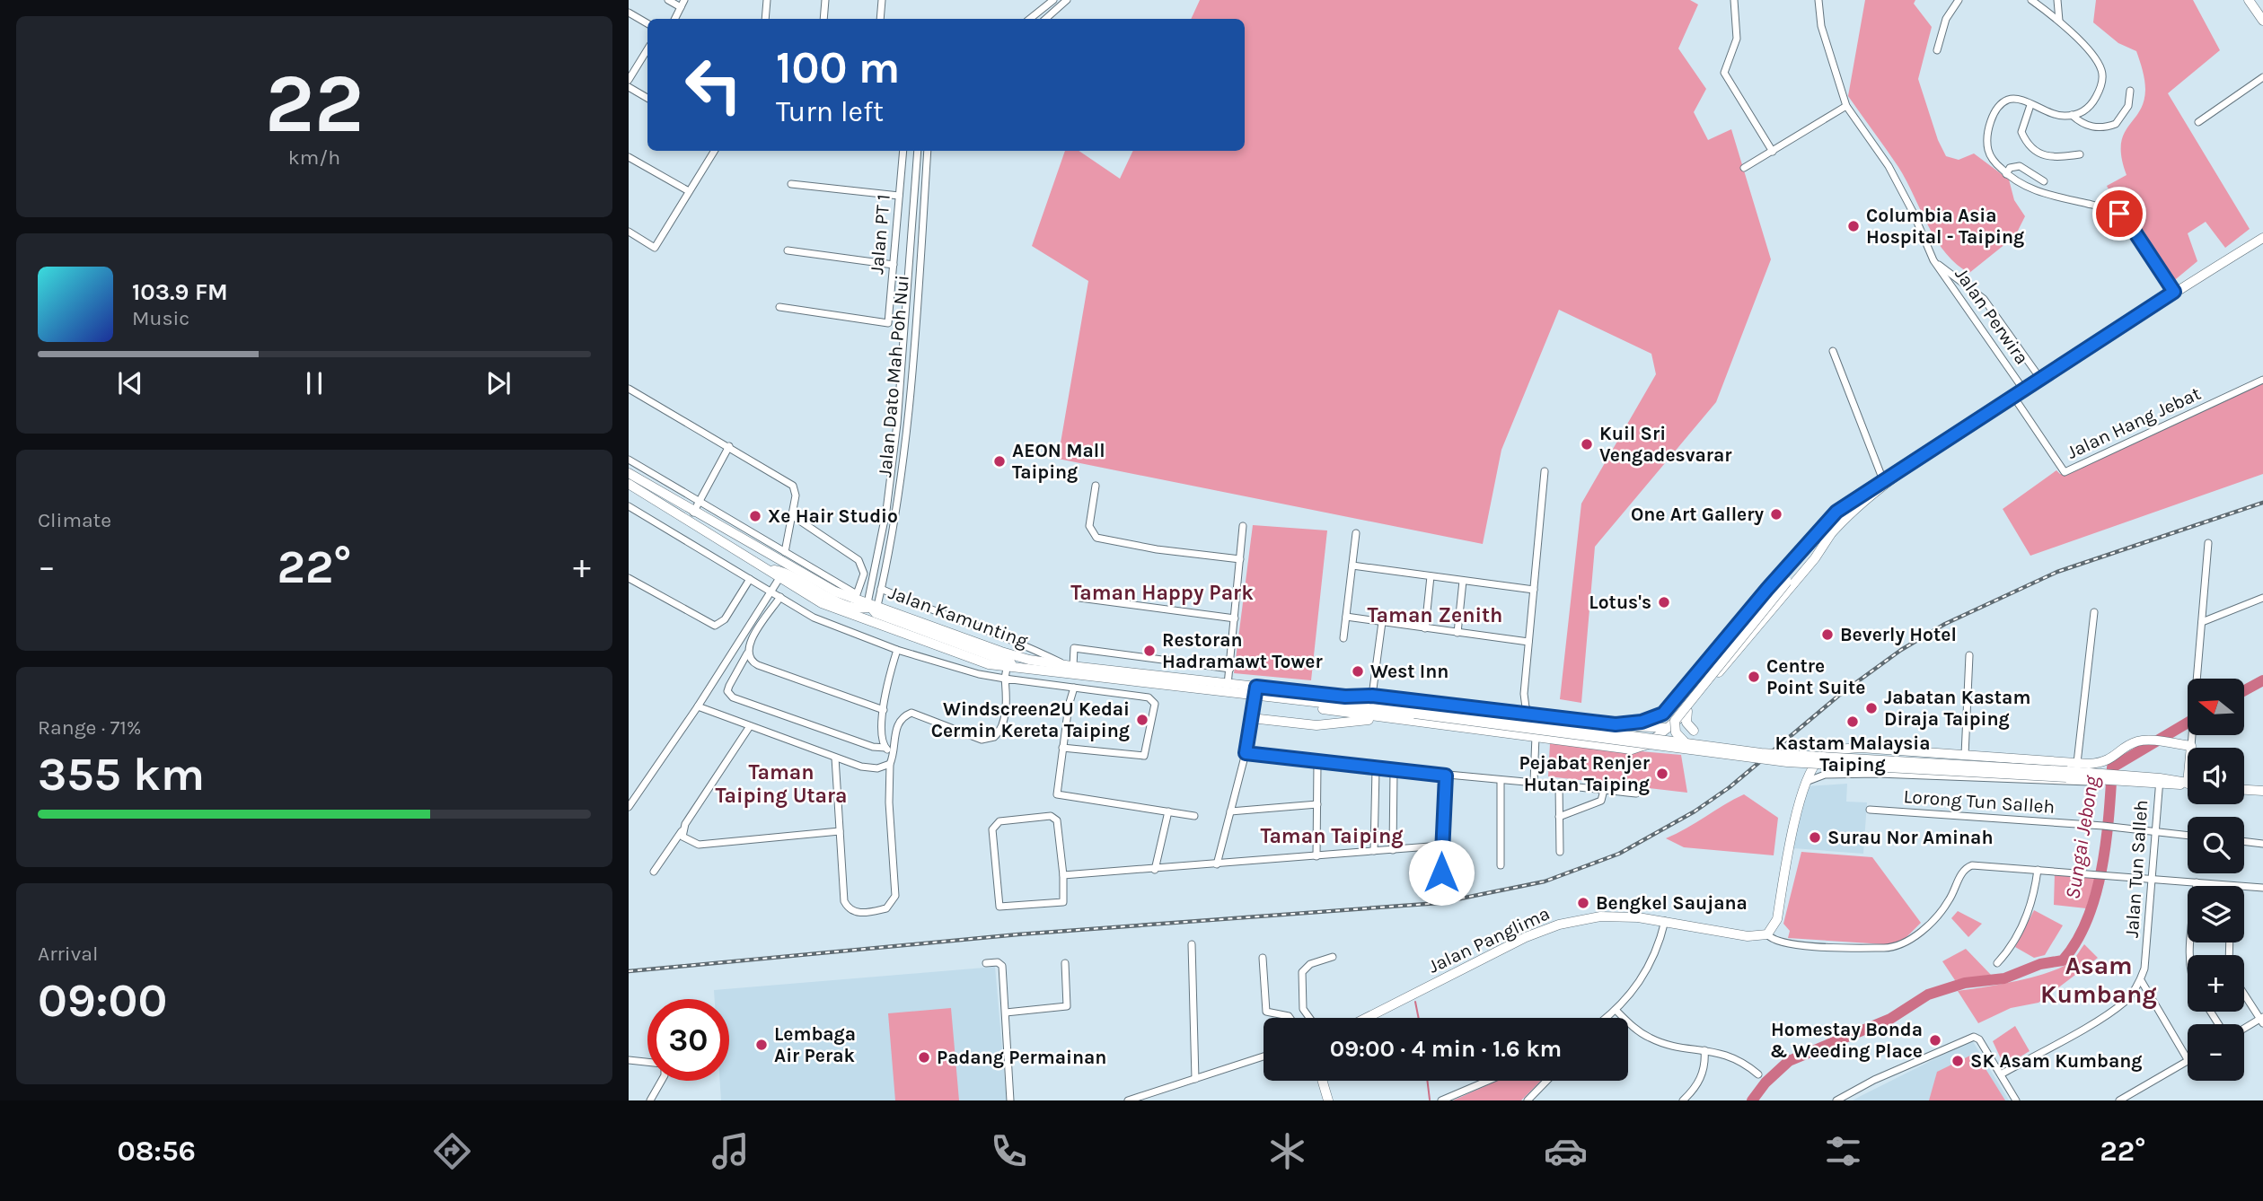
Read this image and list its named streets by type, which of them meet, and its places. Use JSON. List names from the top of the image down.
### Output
{
  "streets": {
    "main road": ["Jalan Kamunting", "Jalan Panglima"],
    "street": [
      "Jalan PT 1",
      "Jalan Perwira",
      "Jalan Dato Mah Poh Nui",
      "Jalan Hang Jebat",
      "Lorong Tun Salleh",
      "Jalan Tun Salleh"
    ]
  },
  "crossings": [
    ["Jalan Dato Mah Poh Nui", "Jalan Kamunting"],
    ["Lorong Tun Salleh", "Jalan Tun Salleh"]
  ],
  "districts": [
    "Taman Happy Park",
    "Taman Zenith",
    "Taman Taiping Utara",
    "Taman Taiping",
    "Asam Kumbang"
  ],
  "water": ["Sungai Jebong"],
  "places": [
    "Columbia Asia Hospital - Taiping",
    "Kuil Sri Vengadesvarar",
    "AEON Mall Taiping",
    "One Art Gallery",
    "Xe Hair Studio",
    "Lotus's",
    "Beverly Hotel",
    "Restoran Hadramawt Tower",
    "West Inn",
    "Centre Point Suite",
    "Jabatan Kastam Diraja Taiping",
    "Windscreen2U Kedai Cermin Kereta Taiping",
    "Kastam Malaysia Taiping",
    "Pejabat Renjer Hutan Taiping",
    "Surau Nor Aminah",
    "Bengkel Saujana",
    "Homestay Bonda & Weeding Place",
    "Lembaga Air Perak",
    "Padang Permainan",
    "SK Asam Kumbang"
  ],
  "north": "left",
  "page": {
    "tile": [
      ["22", "km/h"],
      "Climate",
      ["Range · 71%", "355 km"],
      ["Arrival", "09:00"]
    ],
    "turn": ["100 m", "Turn left"],
    "song": ["103.9 FM", "Music"],
    "heat": ["−", "22°", "+"],
    "map_buttons": ["+", "−"],
    "limit": "30",
    "trip": "09:00 · 4 min · 1.6 km",
    "tabs": ["08:56", "22°"]
  }
}
